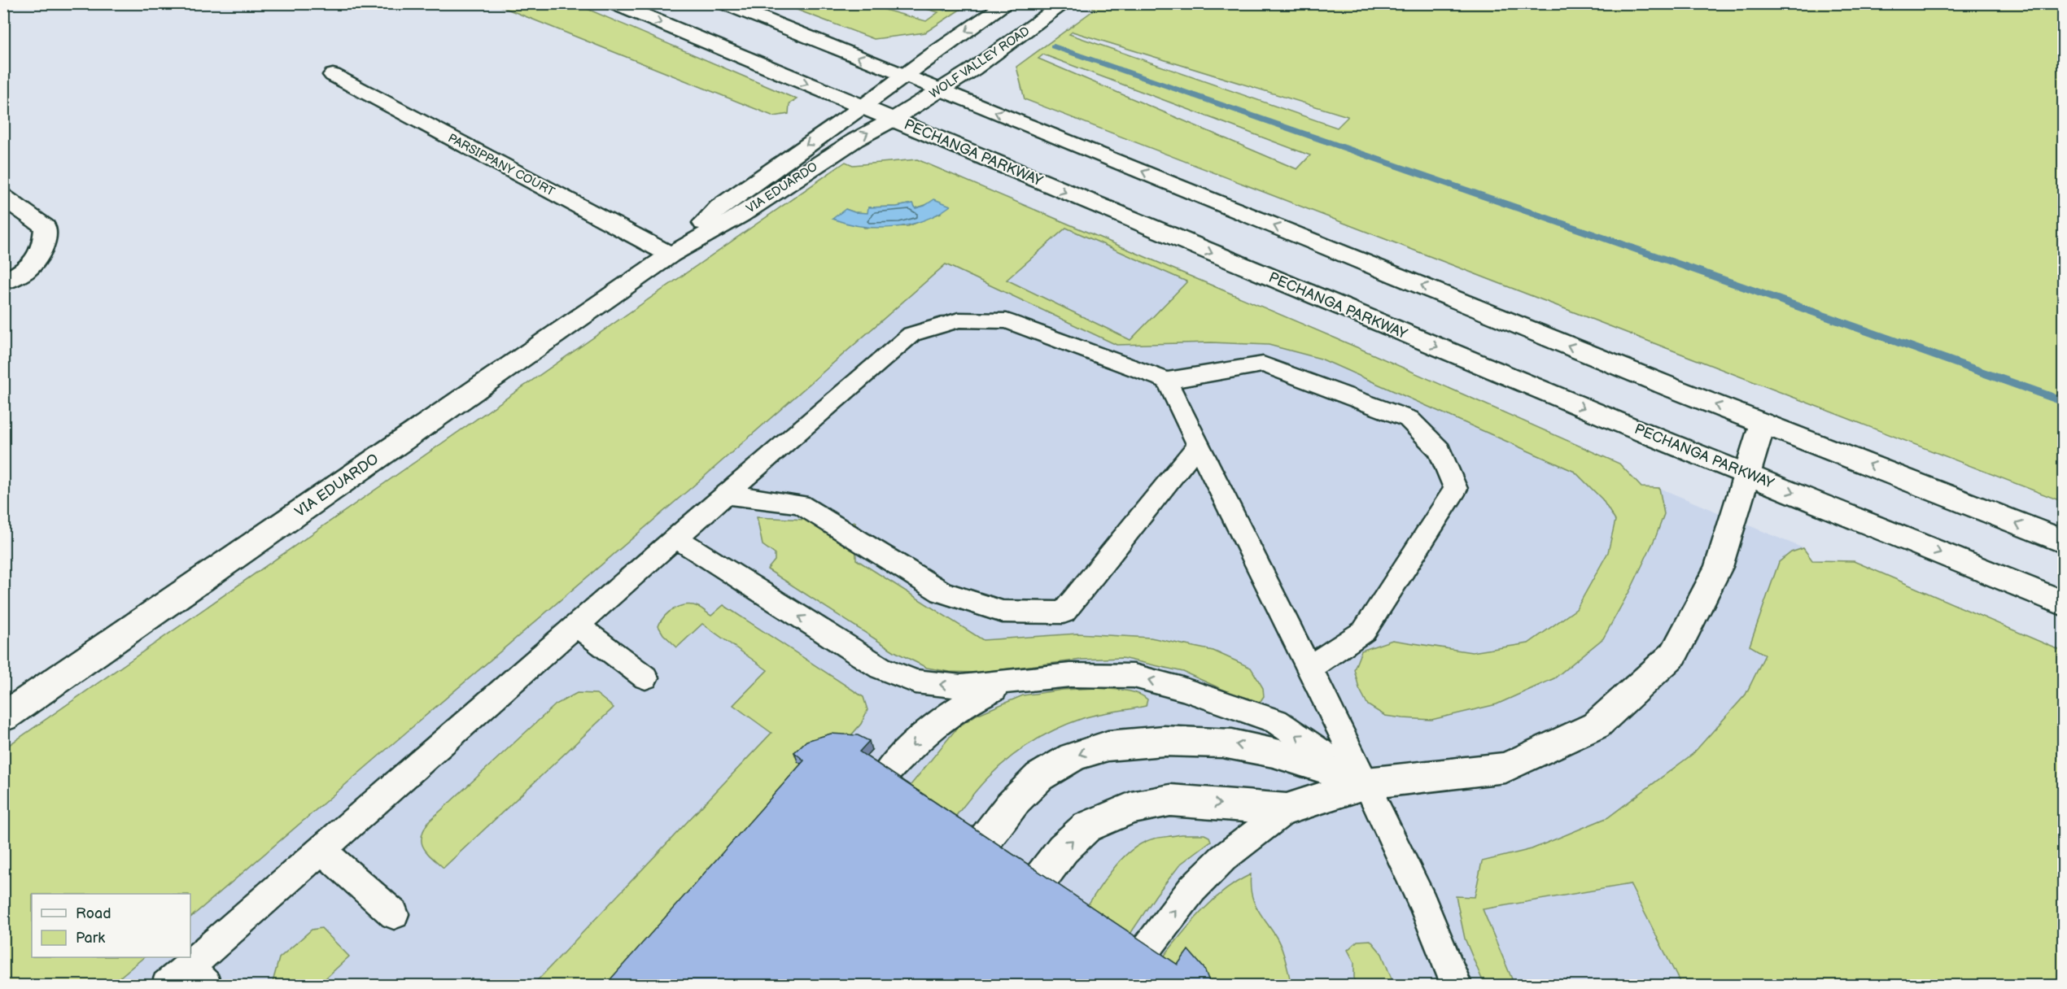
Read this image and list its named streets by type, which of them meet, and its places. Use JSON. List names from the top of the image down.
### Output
{
  "streets": {
    "main road": [
      "WOLF VALLEY ROAD",
      "PECHANGA PARKWAY",
      "PARSIPPANY COURT",
      "VIA EDUARDO"
    ]
  },
  "crossings": [
    ["WOLF VALLEY ROAD", "PECHANGA PARKWAY"],
    ["WOLF VALLEY ROAD", "VIA EDUARDO"],
    ["PECHANGA PARKWAY", "VIA EDUARDO"],
    ["PARSIPPANY COURT", "VIA EDUARDO"]
  ],
  "legend": ["Road", "Park"]
}
